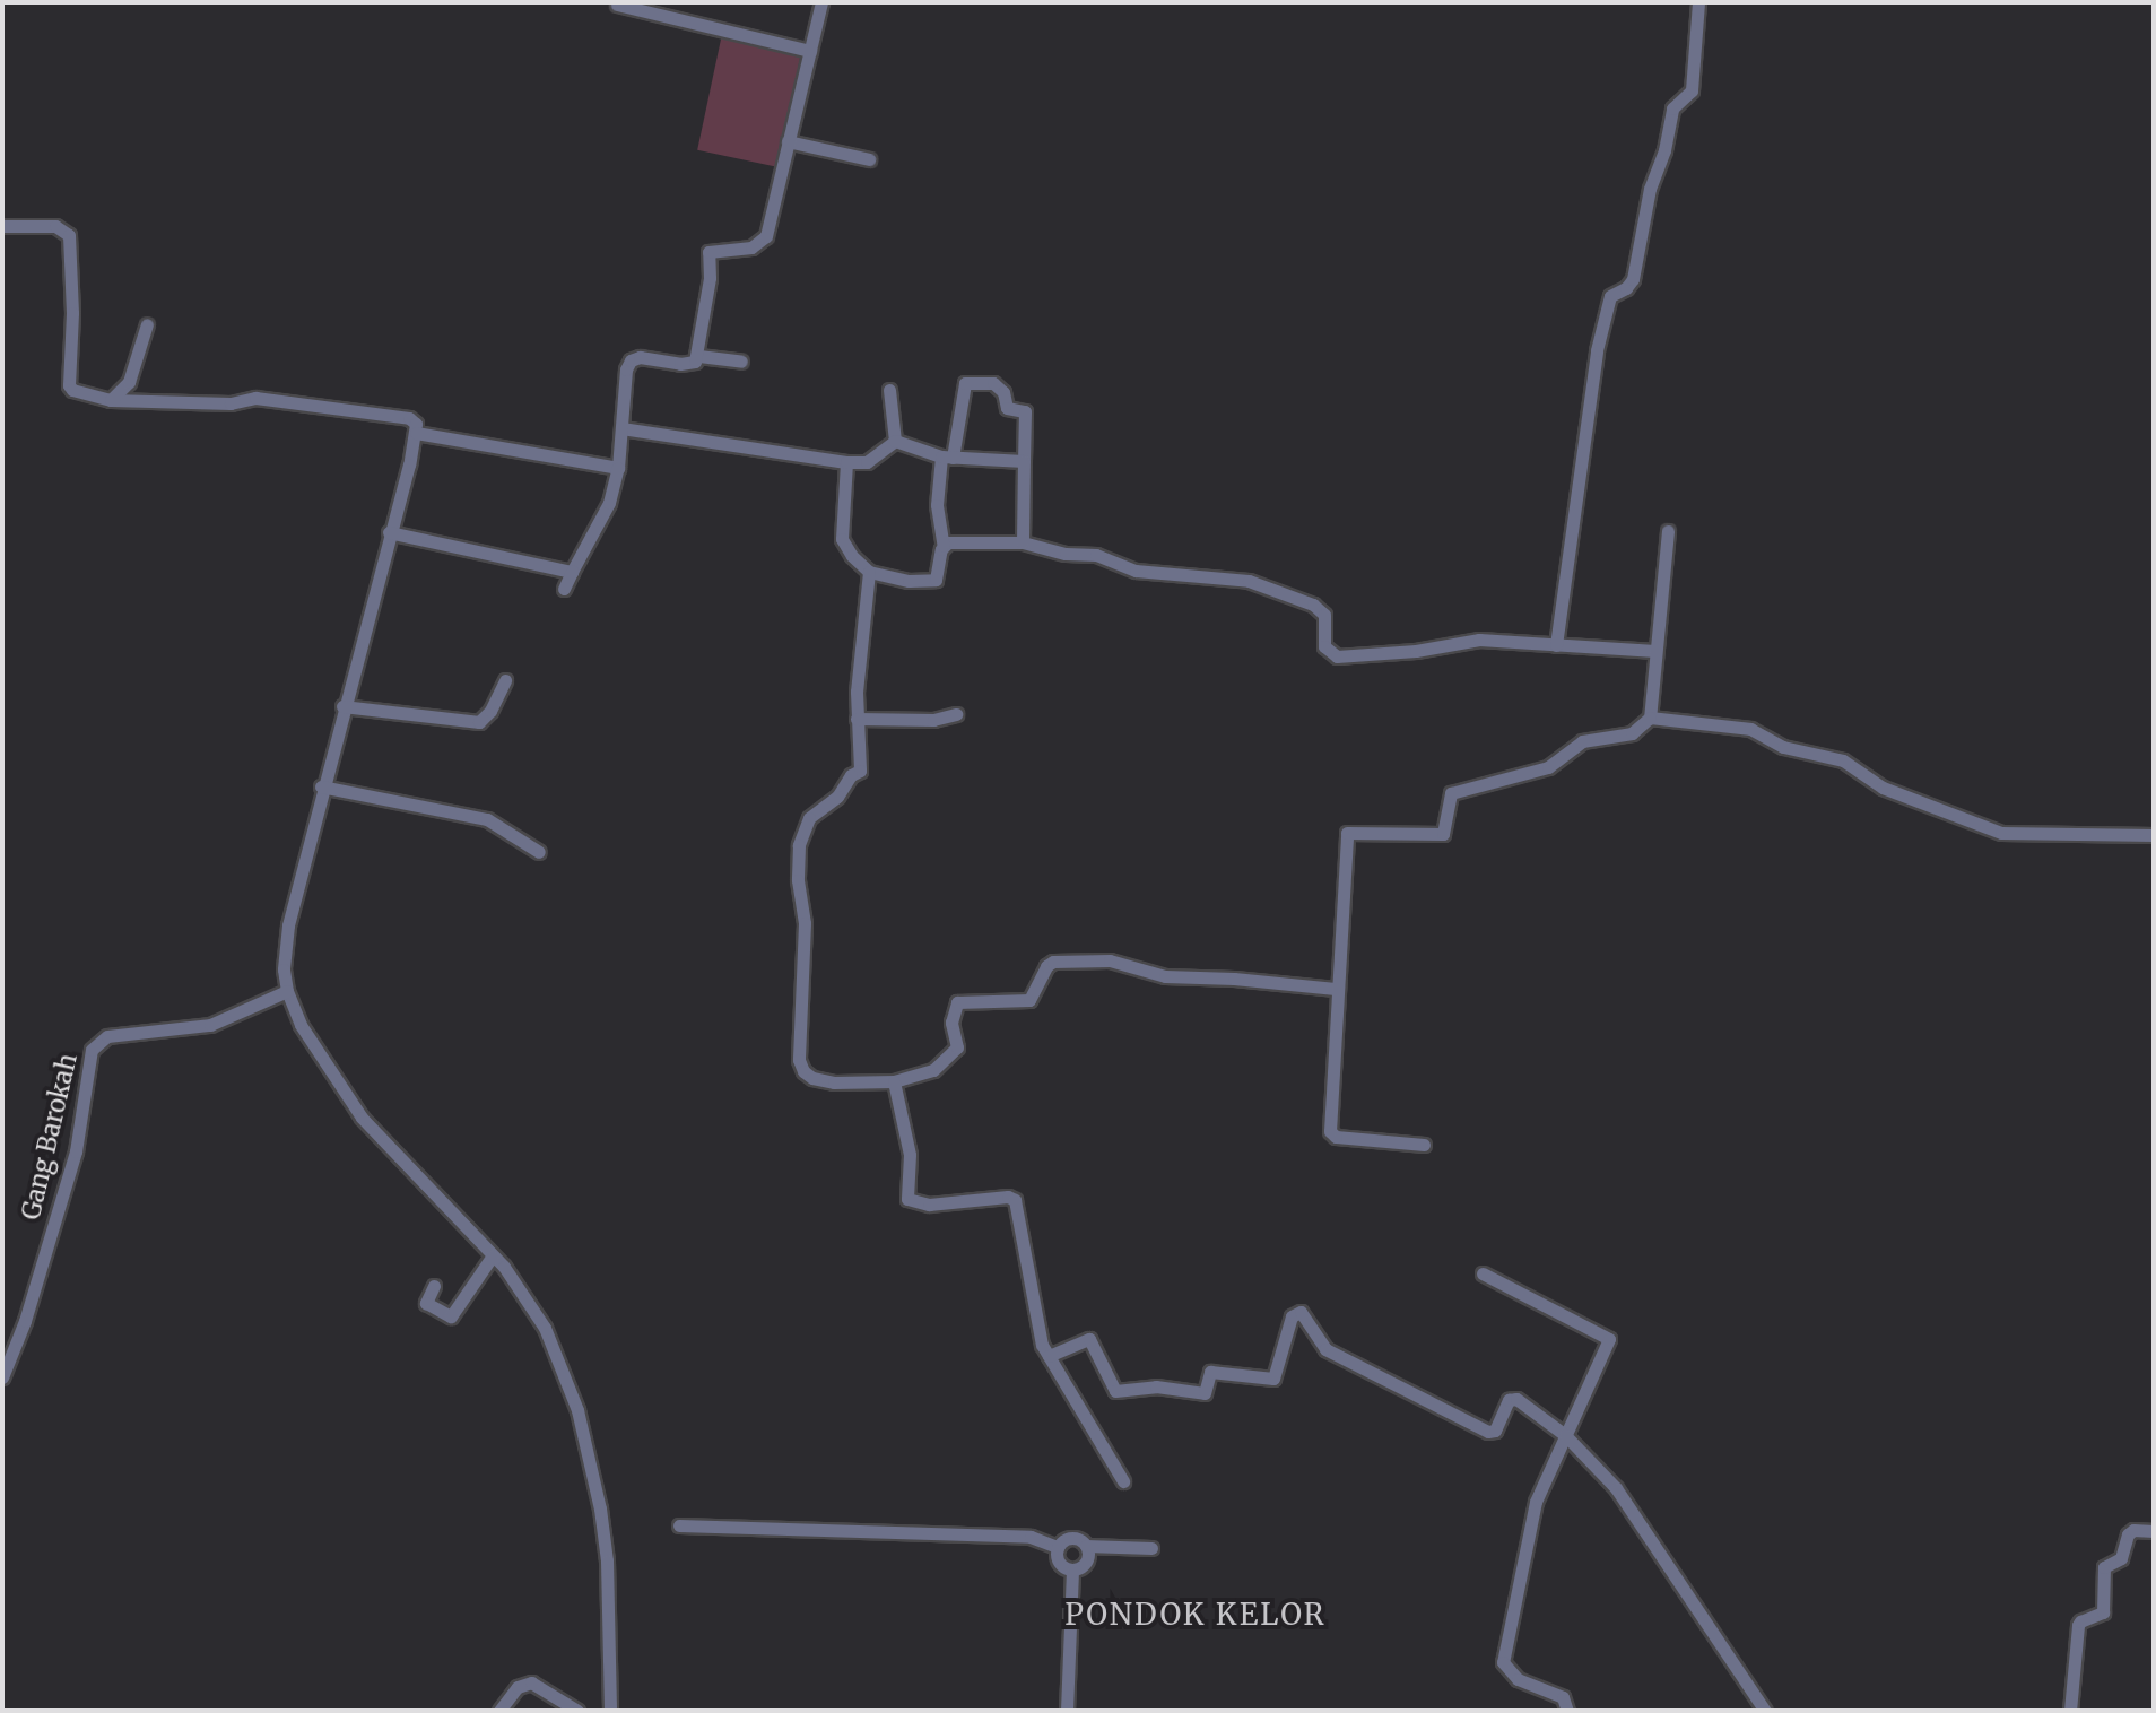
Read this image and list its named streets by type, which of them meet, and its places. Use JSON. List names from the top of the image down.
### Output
{
  "streets": {
    "street": ["Gang Barokah"]
  },
  "districts": ["PONDOK KELOR"]
}
